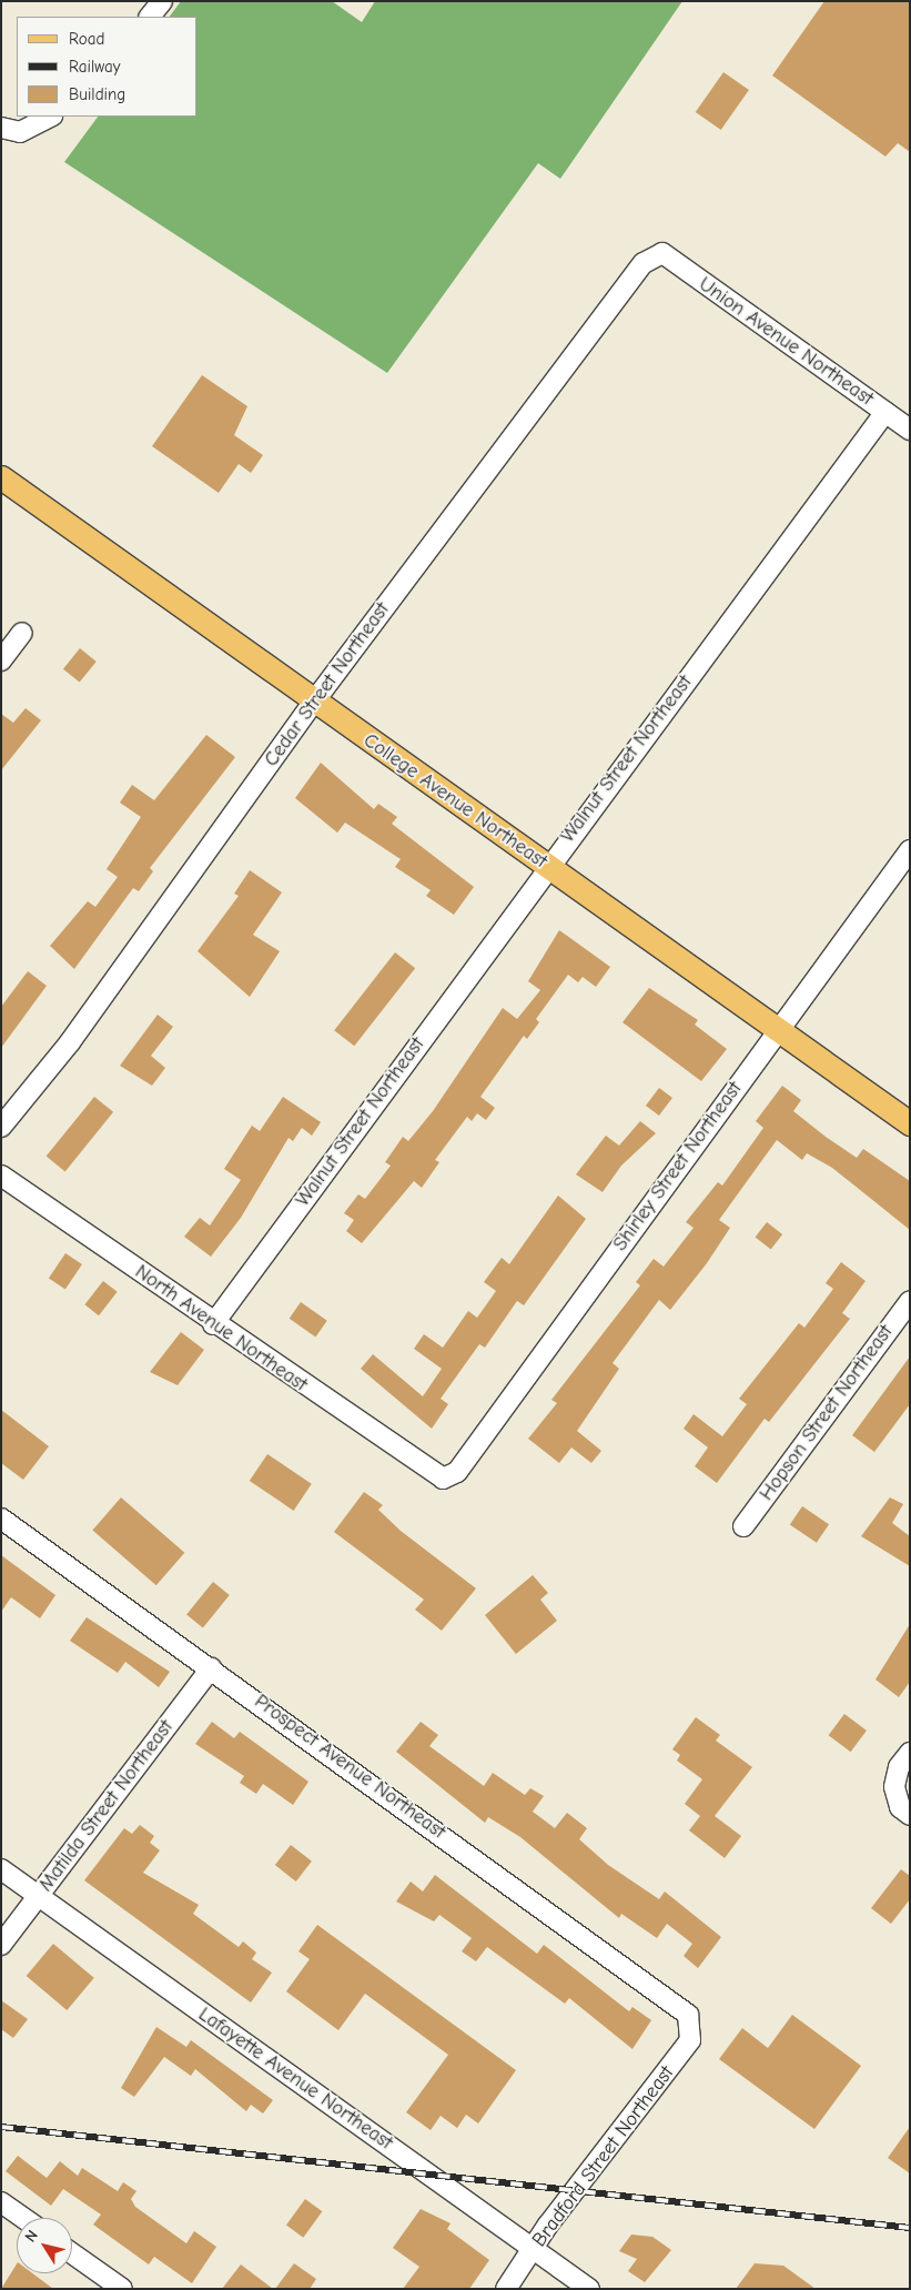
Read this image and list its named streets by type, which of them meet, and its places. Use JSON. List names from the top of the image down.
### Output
{
  "streets": {
    "main road": ["College Avenue Northeast"],
    "street": [
      "Union Avenue Northeast",
      "Cedar Street Northeast",
      "Walnut Street Northeast",
      "Shirley Street Northeast",
      "North Avenue Northeast",
      "Hopson Street Northeast",
      "Prospect Avenue Northeast",
      "Matilda Street Northeast",
      "Lafayette Avenue Northeast",
      "Bradford Street Northeast"
    ]
  },
  "crossings": [
    ["Union Avenue Northeast", "Cedar Street Northeast"],
    ["Union Avenue Northeast", "Walnut Street Northeast"],
    ["Cedar Street Northeast", "College Avenue Northeast"],
    ["Walnut Street Northeast", "College Avenue Northeast"],
    ["Walnut Street Northeast", "North Avenue Northeast"],
    ["College Avenue Northeast", "Shirley Street Northeast"],
    ["Shirley Street Northeast", "North Avenue Northeast"],
    ["Prospect Avenue Northeast", "Matilda Street Northeast"],
    ["Prospect Avenue Northeast", "Bradford Street Northeast"],
    ["Matilda Street Northeast", "Lafayette Avenue Northeast"],
    ["Lafayette Avenue Northeast", "Bradford Street Northeast"]
  ],
  "legend": ["Road", "Railway", "Building"],
  "north": "top left"
}
